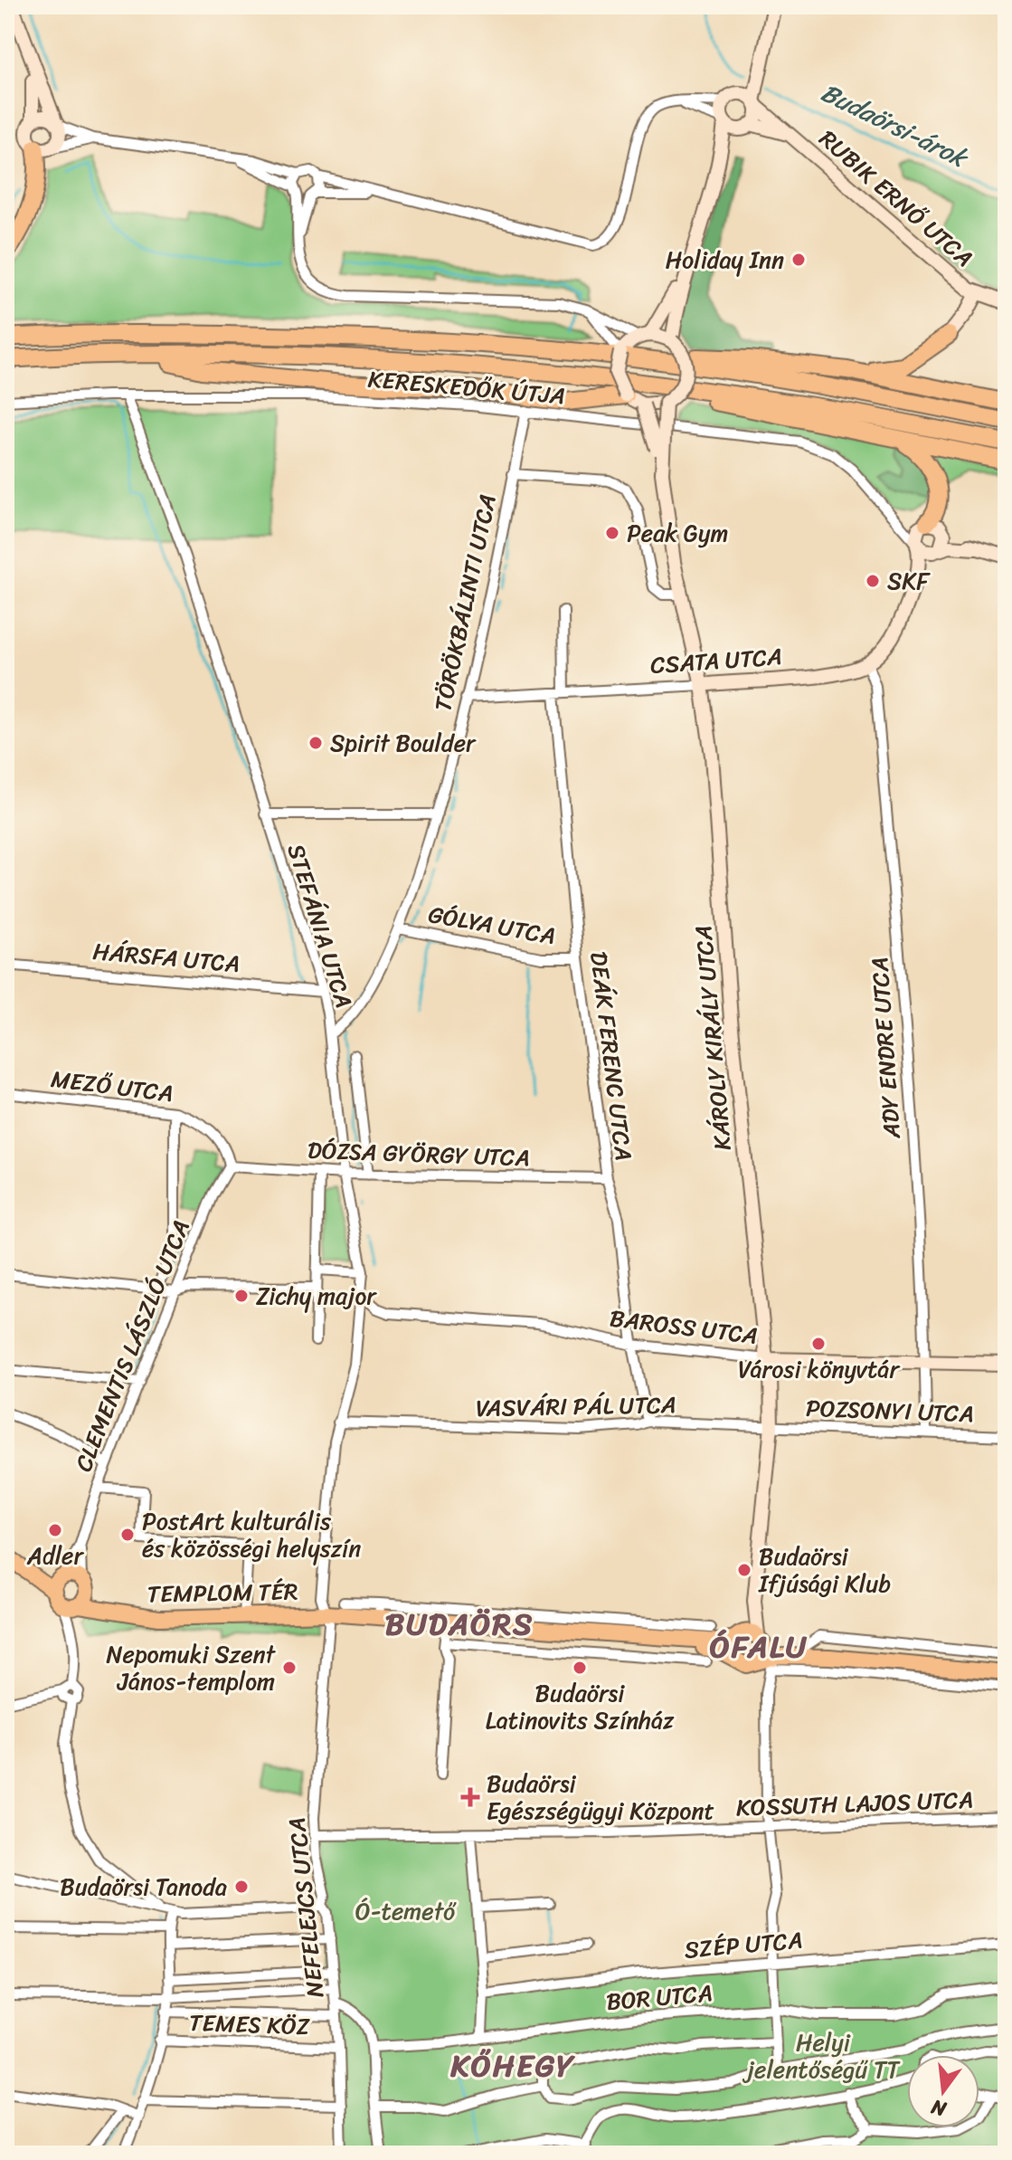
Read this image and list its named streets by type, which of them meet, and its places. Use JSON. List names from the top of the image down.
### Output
{
  "streets": {
    "main road": ["TEMPLOM TÉR"],
    "street": [
      "RUBIK ERNŐ UTCA",
      "KERESKEDŐK ÚTJA",
      "TÖRÖKBÁLINTI UTCA",
      "CSATA UTCA",
      "GÓLYA UTCA",
      "STEFÁNIA UTCA",
      "HÁRSFA UTCA",
      "KÁROLY KIRÁLY UTCA",
      "ADY ENDRE UTCA",
      "DEÁK FERENC UTCA",
      "MEZŐ UTCA",
      "DÓZSA GYÖRGY UTCA",
      "BAROSS UTCA",
      "CLEMENTIS LÁSZLÓ UTCA",
      "VASVÁRI PÁL UTCA",
      "POZSONYI UTCA",
      "KOSSUTH LAJOS UTCA",
      "NEFELEJCS UTCA",
      "SZÉP UTCA",
      "BOR UTCA",
      "TEMES KÖZ"
    ]
  },
  "crossings": [
    ["KERESKEDŐK ÚTJA", "TÖRÖKBÁLINTI UTCA"],
    ["KERESKEDŐK ÚTJA", "STEFÁNIA UTCA"],
    ["TÖRÖKBÁLINTI UTCA", "CSATA UTCA"],
    ["TÖRÖKBÁLINTI UTCA", "GÓLYA UTCA"],
    ["TÖRÖKBÁLINTI UTCA", "STEFÁNIA UTCA"],
    ["CSATA UTCA", "KÁROLY KIRÁLY UTCA"],
    ["CSATA UTCA", "ADY ENDRE UTCA"],
    ["CSATA UTCA", "DEÁK FERENC UTCA"],
    ["GÓLYA UTCA", "DEÁK FERENC UTCA"],
    ["STEFÁNIA UTCA", "HÁRSFA UTCA"],
    ["STEFÁNIA UTCA", "DÓZSA GYÖRGY UTCA"],
    ["STEFÁNIA UTCA", "BAROSS UTCA"],
    ["STEFÁNIA UTCA", "VASVÁRI PÁL UTCA"],
    ["STEFÁNIA UTCA", "TEMPLOM TÉR"],
    ["STEFÁNIA UTCA", "NEFELEJCS UTCA"],
    ["KÁROLY KIRÁLY UTCA", "BAROSS UTCA"],
    ["KÁROLY KIRÁLY UTCA", "VASVÁRI PÁL UTCA"],
    ["KÁROLY KIRÁLY UTCA", "POZSONYI UTCA"],
    ["ADY ENDRE UTCA", "BAROSS UTCA"],
    ["ADY ENDRE UTCA", "POZSONYI UTCA"],
    ["DEÁK FERENC UTCA", "DÓZSA GYÖRGY UTCA"],
    ["DEÁK FERENC UTCA", "BAROSS UTCA"],
    ["DEÁK FERENC UTCA", "VASVÁRI PÁL UTCA"],
    ["MEZŐ UTCA", "DÓZSA GYÖRGY UTCA"],
    ["MEZŐ UTCA", "CLEMENTIS LÁSZLÓ UTCA"],
    ["DÓZSA GYÖRGY UTCA", "CLEMENTIS LÁSZLÓ UTCA"],
    ["CLEMENTIS LÁSZLÓ UTCA", "TEMPLOM TÉR"],
    ["VASVÁRI PÁL UTCA", "POZSONYI UTCA"],
    ["TEMPLOM TÉR", "NEFELEJCS UTCA"],
    ["KOSSUTH LAJOS UTCA", "NEFELEJCS UTCA"],
    ["NEFELEJCS UTCA", "TEMES KÖZ"]
  ],
  "districts": ["BUDAÖRS", "ÓFALU", "KŐHEGY"],
  "water": ["Budaörsi-árok"],
  "parks": ["Ó-temető", "Helyi jelentőségű TT"],
  "places": {
    "other": [
      "Holiday Inn",
      "Peak Gym",
      "SKF",
      "Spirit Boulder",
      "Zichy major",
      "Városi könyvtár",
      "Adler",
      "PostArt kulturális és közösségi helyszín",
      "Budaörsi Ifjúsági Klub",
      "Nepomuki Szent János-templom",
      "Budaörsi Latinovits Színház",
      "Budaörsi Tanoda"
    ],
    "health": ["Budaörsi Egészségügyi Központ"]
  },
  "north": "bottom"
}
